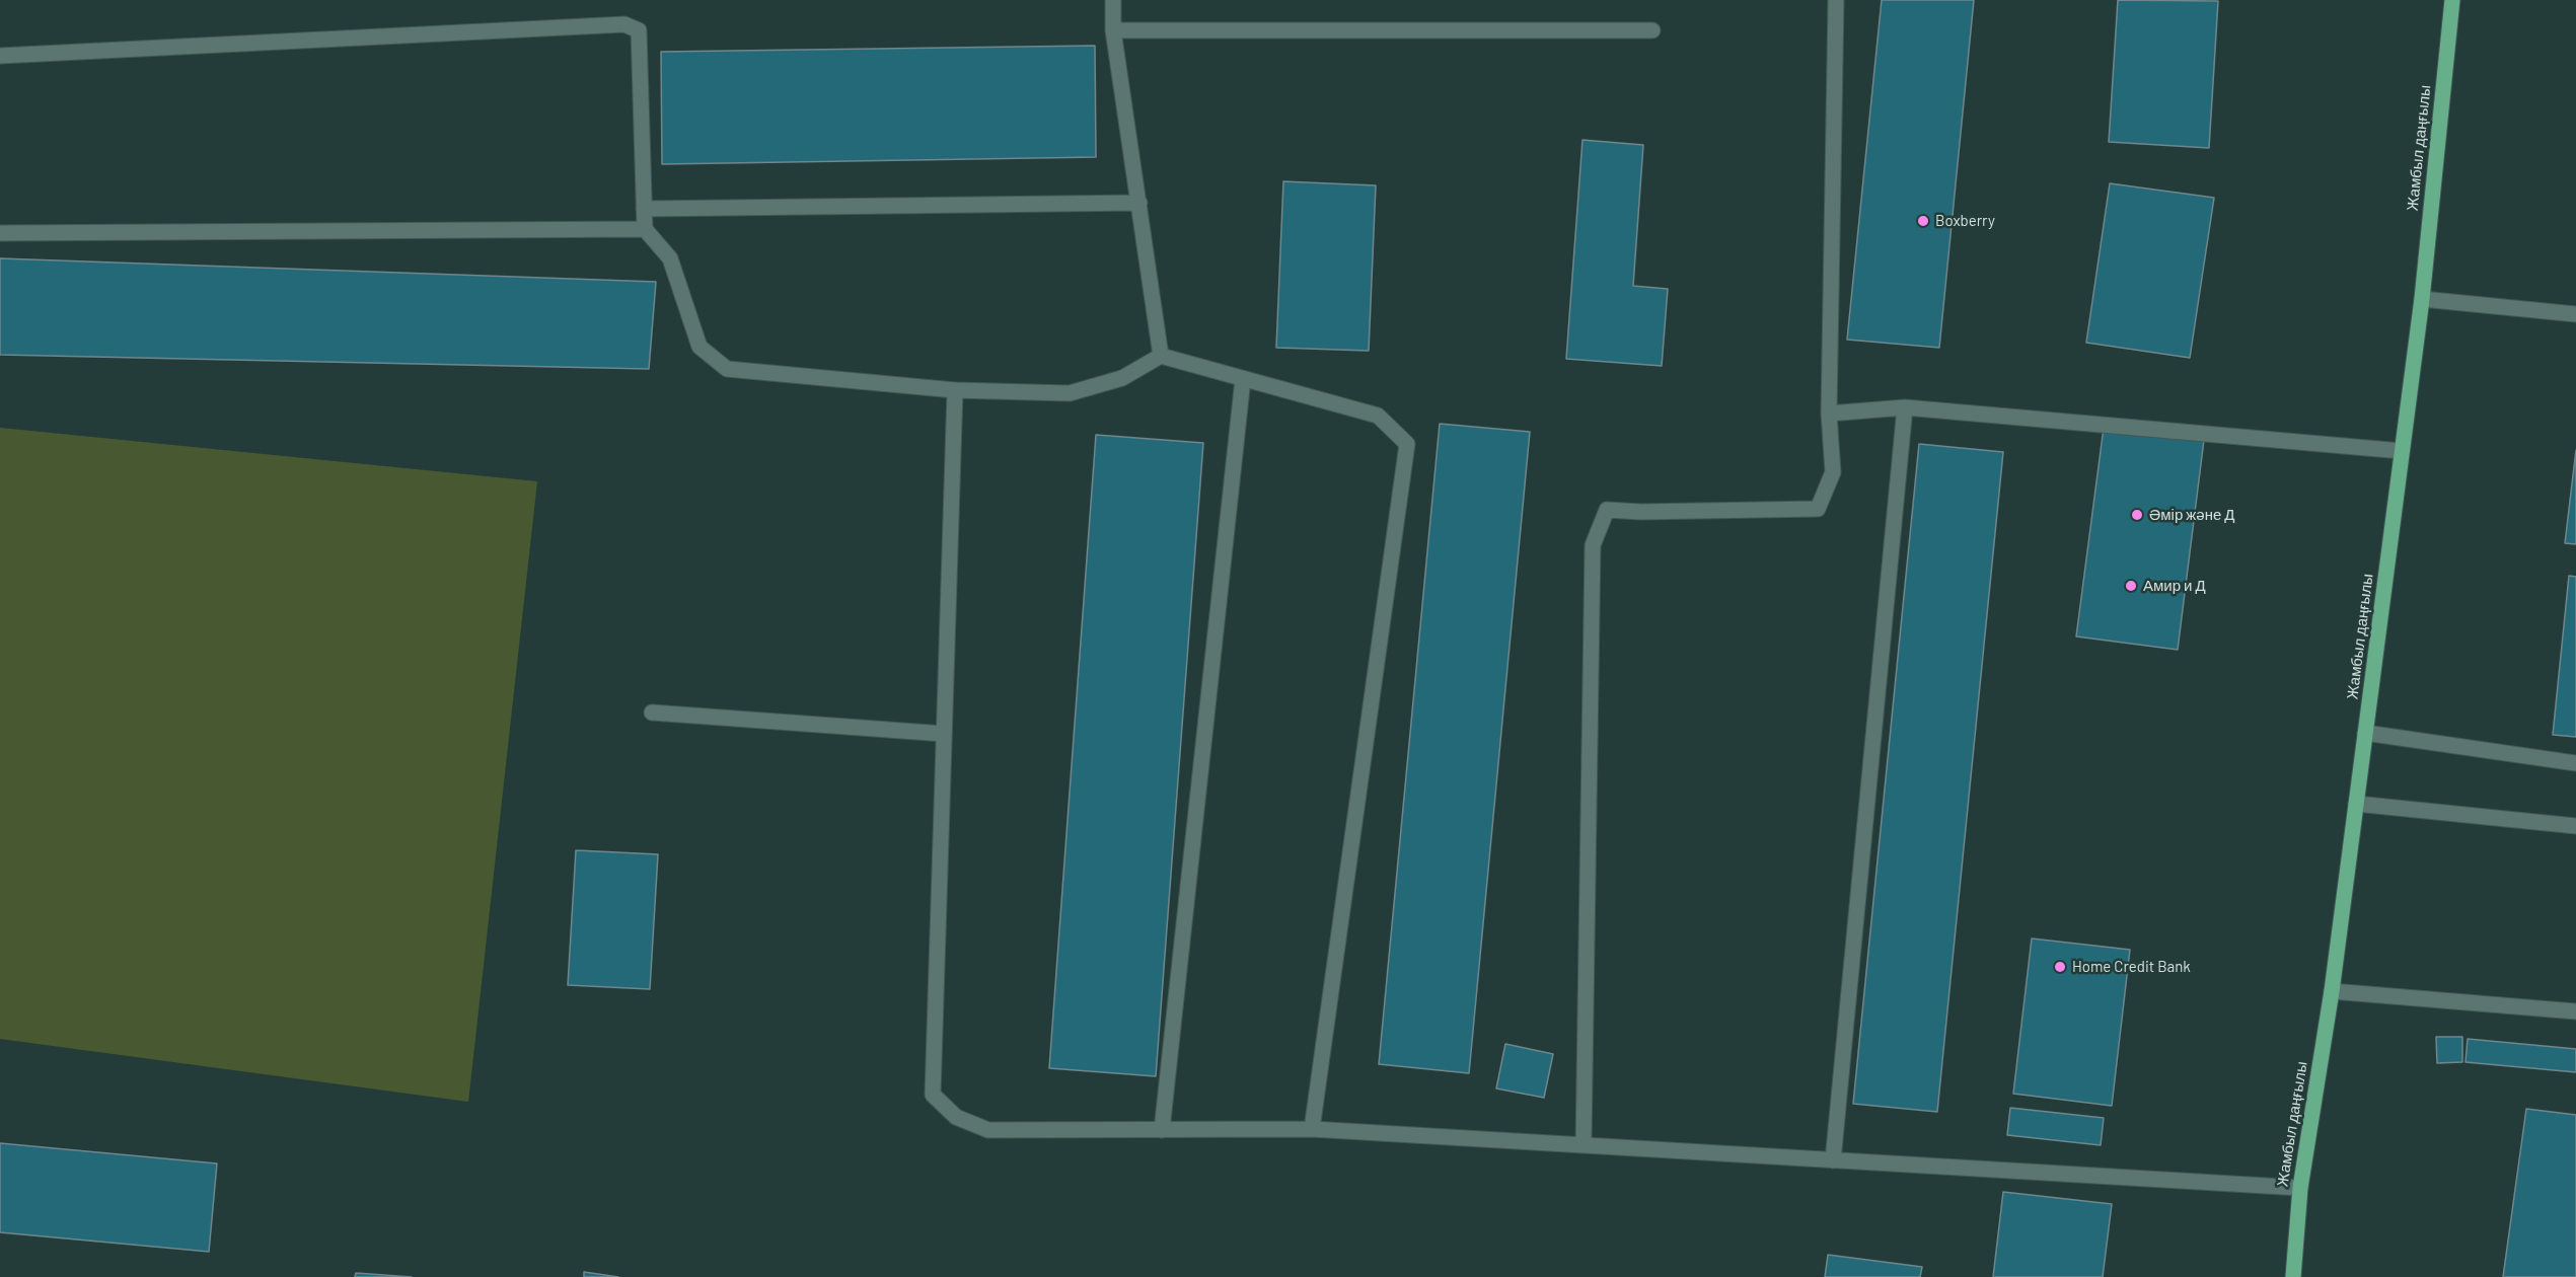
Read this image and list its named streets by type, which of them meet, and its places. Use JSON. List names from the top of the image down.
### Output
{
  "streets": {
    "main road": ["Жамбыл даңғылы"]
  },
  "places": [
    "Boxberry",
    "Әмір және Д",
    "Амир и Д",
    "Home Credit Bank"
  ]
}
